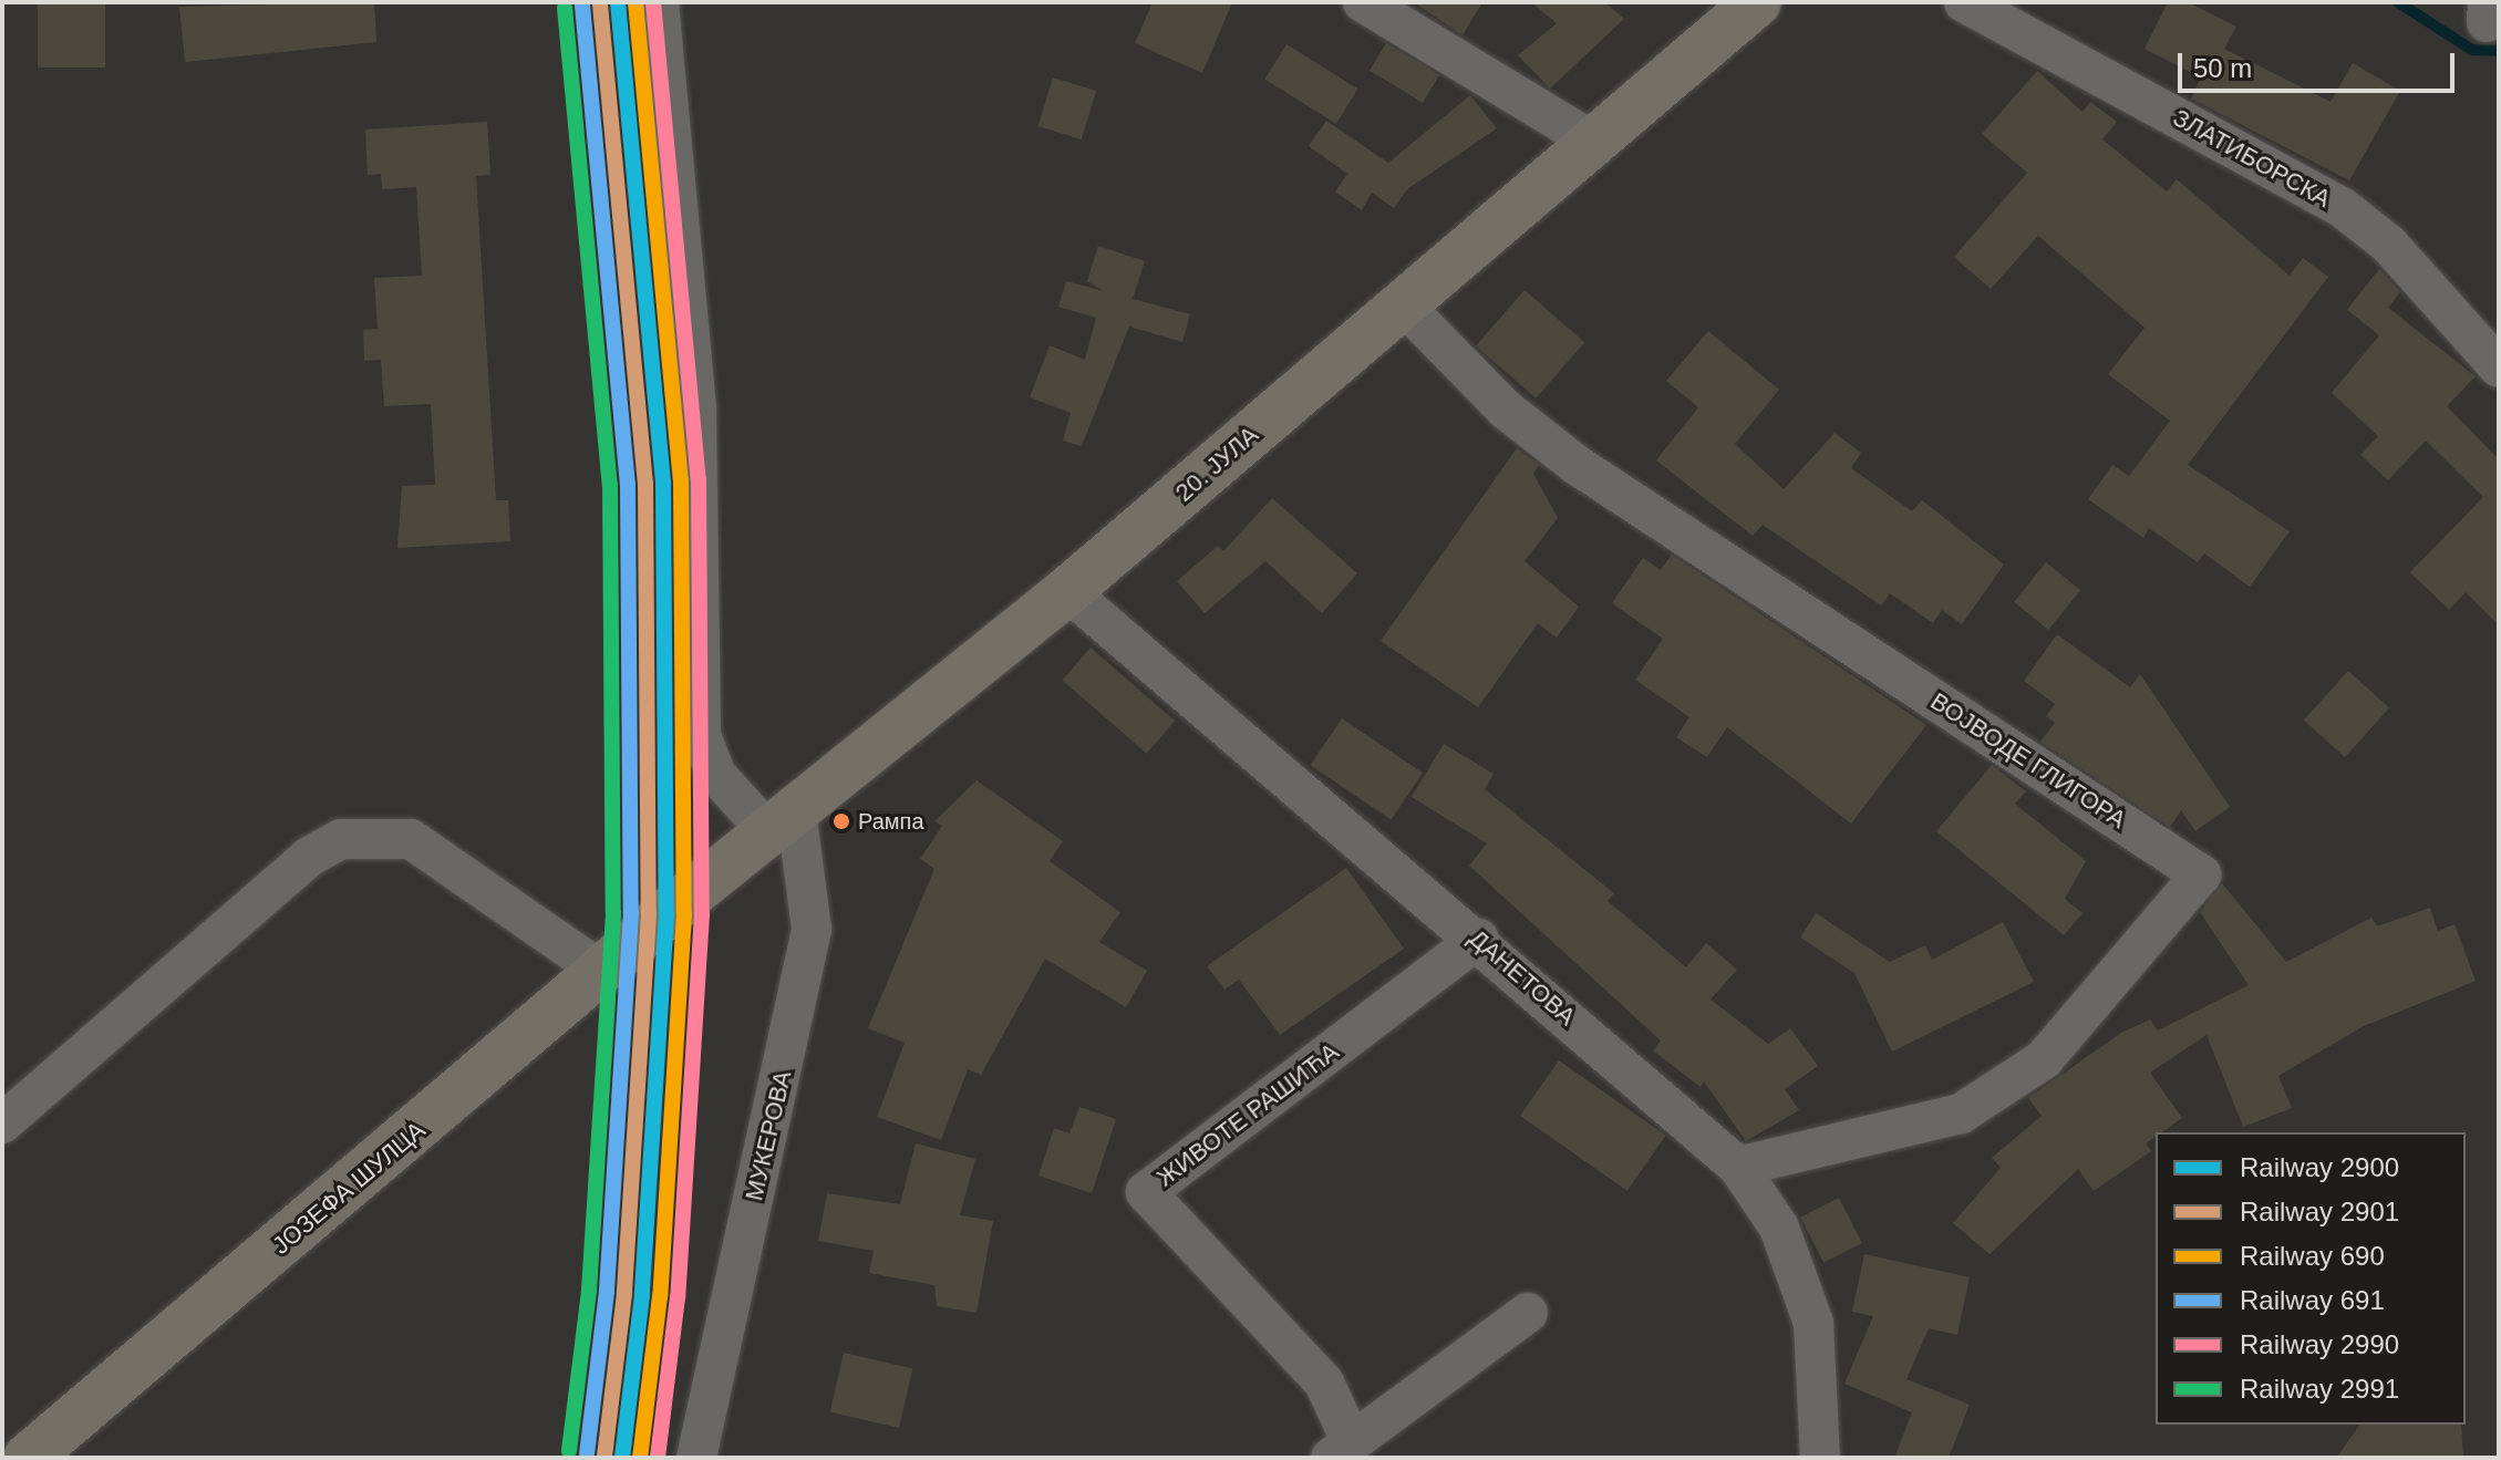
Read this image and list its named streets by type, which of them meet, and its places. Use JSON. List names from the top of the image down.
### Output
{
  "streets": {
    "main road": ["20. ЈУЛА", "ЈОЗЕФА ШУЛЦА"],
    "street": [
      "ЗЛАТИБОРСКА",
      "ВОЈВОДЕ ГЛИГОРА",
      "ДАНЕТОВА",
      "ЖИВОТЕ РАШИЋА",
      "МУКЕРОВА"
    ]
  },
  "crossings": [
    ["20. ЈУЛА", "ВОЈВОДЕ ГЛИГОРА"],
    ["20. ЈУЛА", "ДАНЕТОВА"],
    ["20. ЈУЛА", "МУКЕРОВА"],
    ["20. ЈУЛА", "ЈОЗЕФА ШУЛЦА"],
    ["ВОЈВОДЕ ГЛИГОРА", "ДАНЕТОВА"],
    ["ДАНЕТОВА", "ЖИВОТЕ РАШИЋА"]
  ],
  "places": ["Рампа"],
  "lines": [
    "rail line 2900",
    "rail line 690",
    "rail line 2990",
    "rail line 2901",
    "rail line 691",
    "rail line 2991"
  ],
  "legend": [
    "Railway 2900",
    "Railway 2901",
    "Railway 690",
    "Railway 691",
    "Railway 2990",
    "Railway 2991"
  ],
  "scale_bar": "50 m"
}
